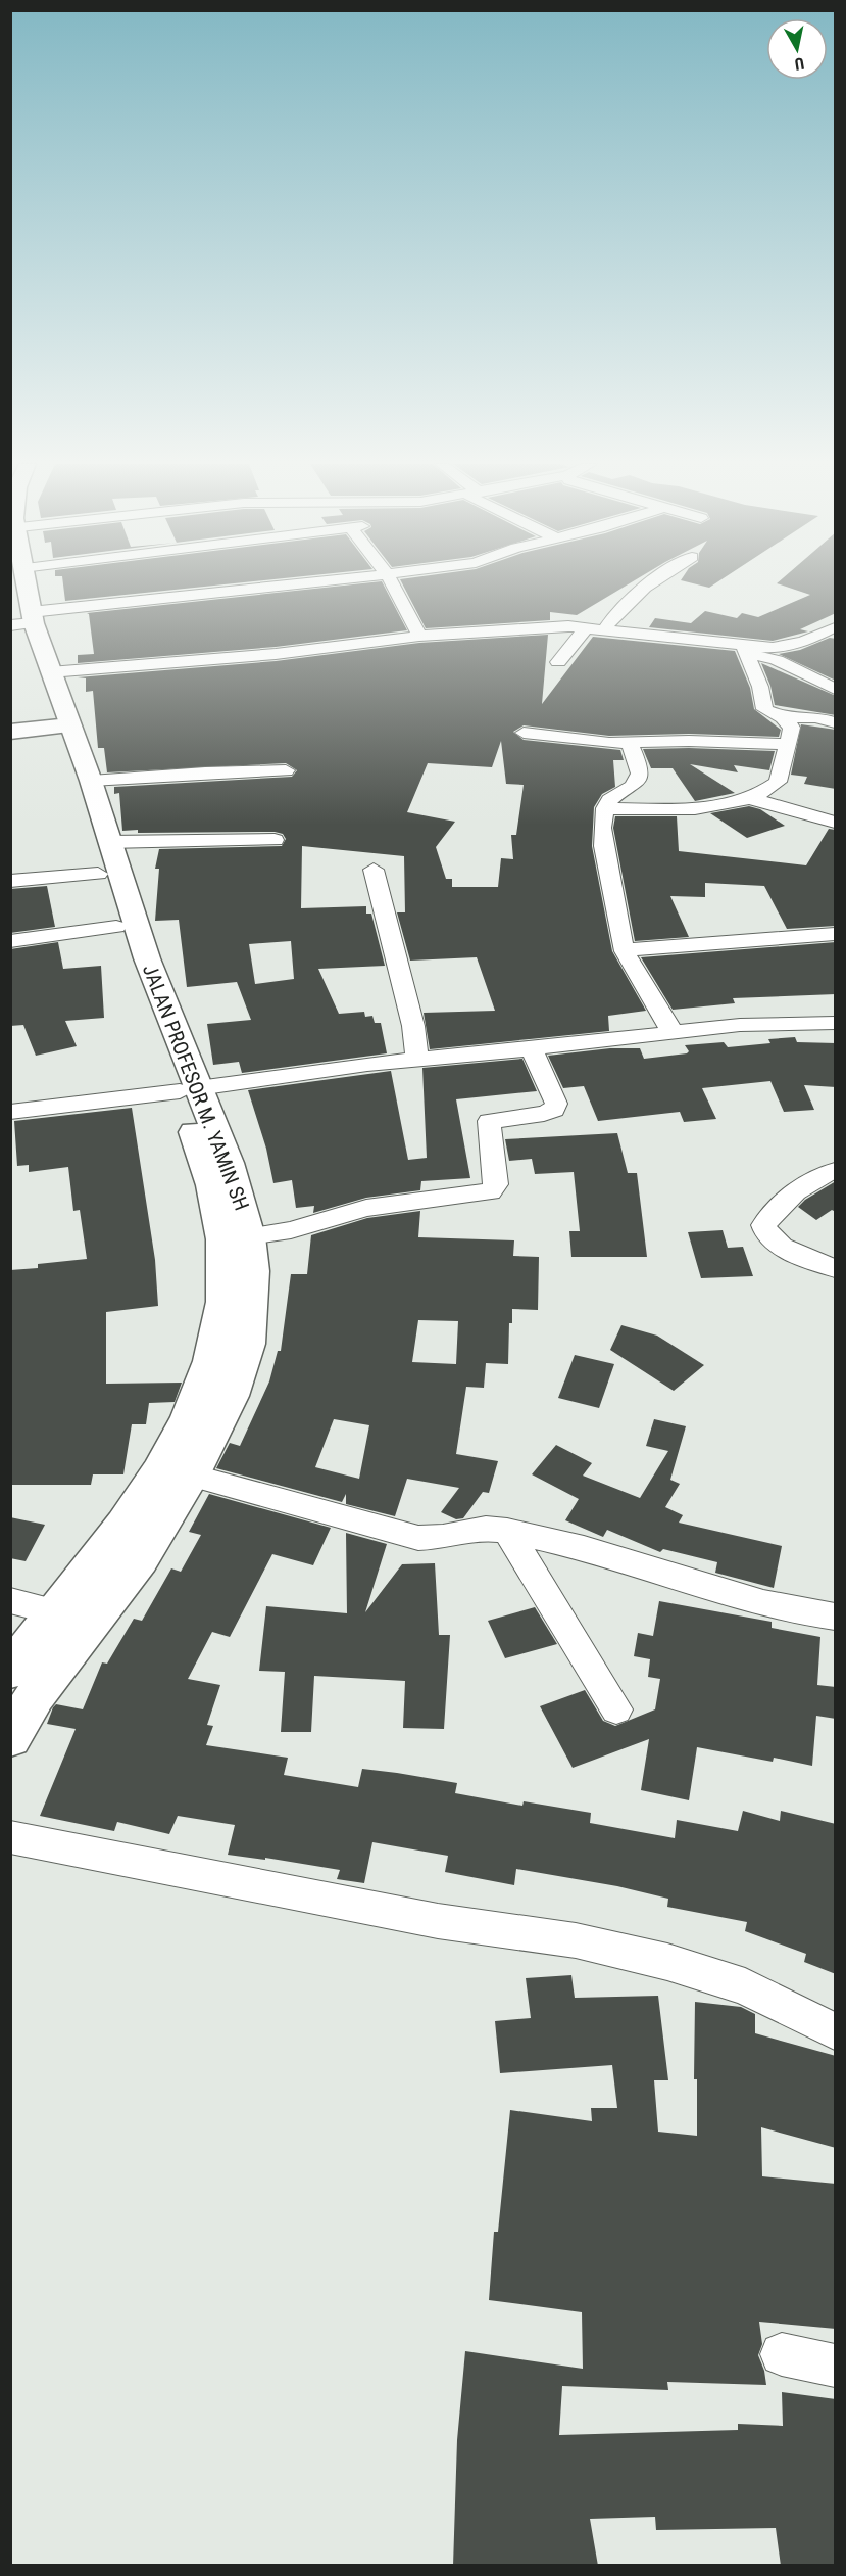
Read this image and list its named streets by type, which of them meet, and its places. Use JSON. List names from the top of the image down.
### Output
{
  "streets": {
    "main road": ["JALAN PROFESOR M. YAMIN SH"]
  },
  "north": "bottom"
}
